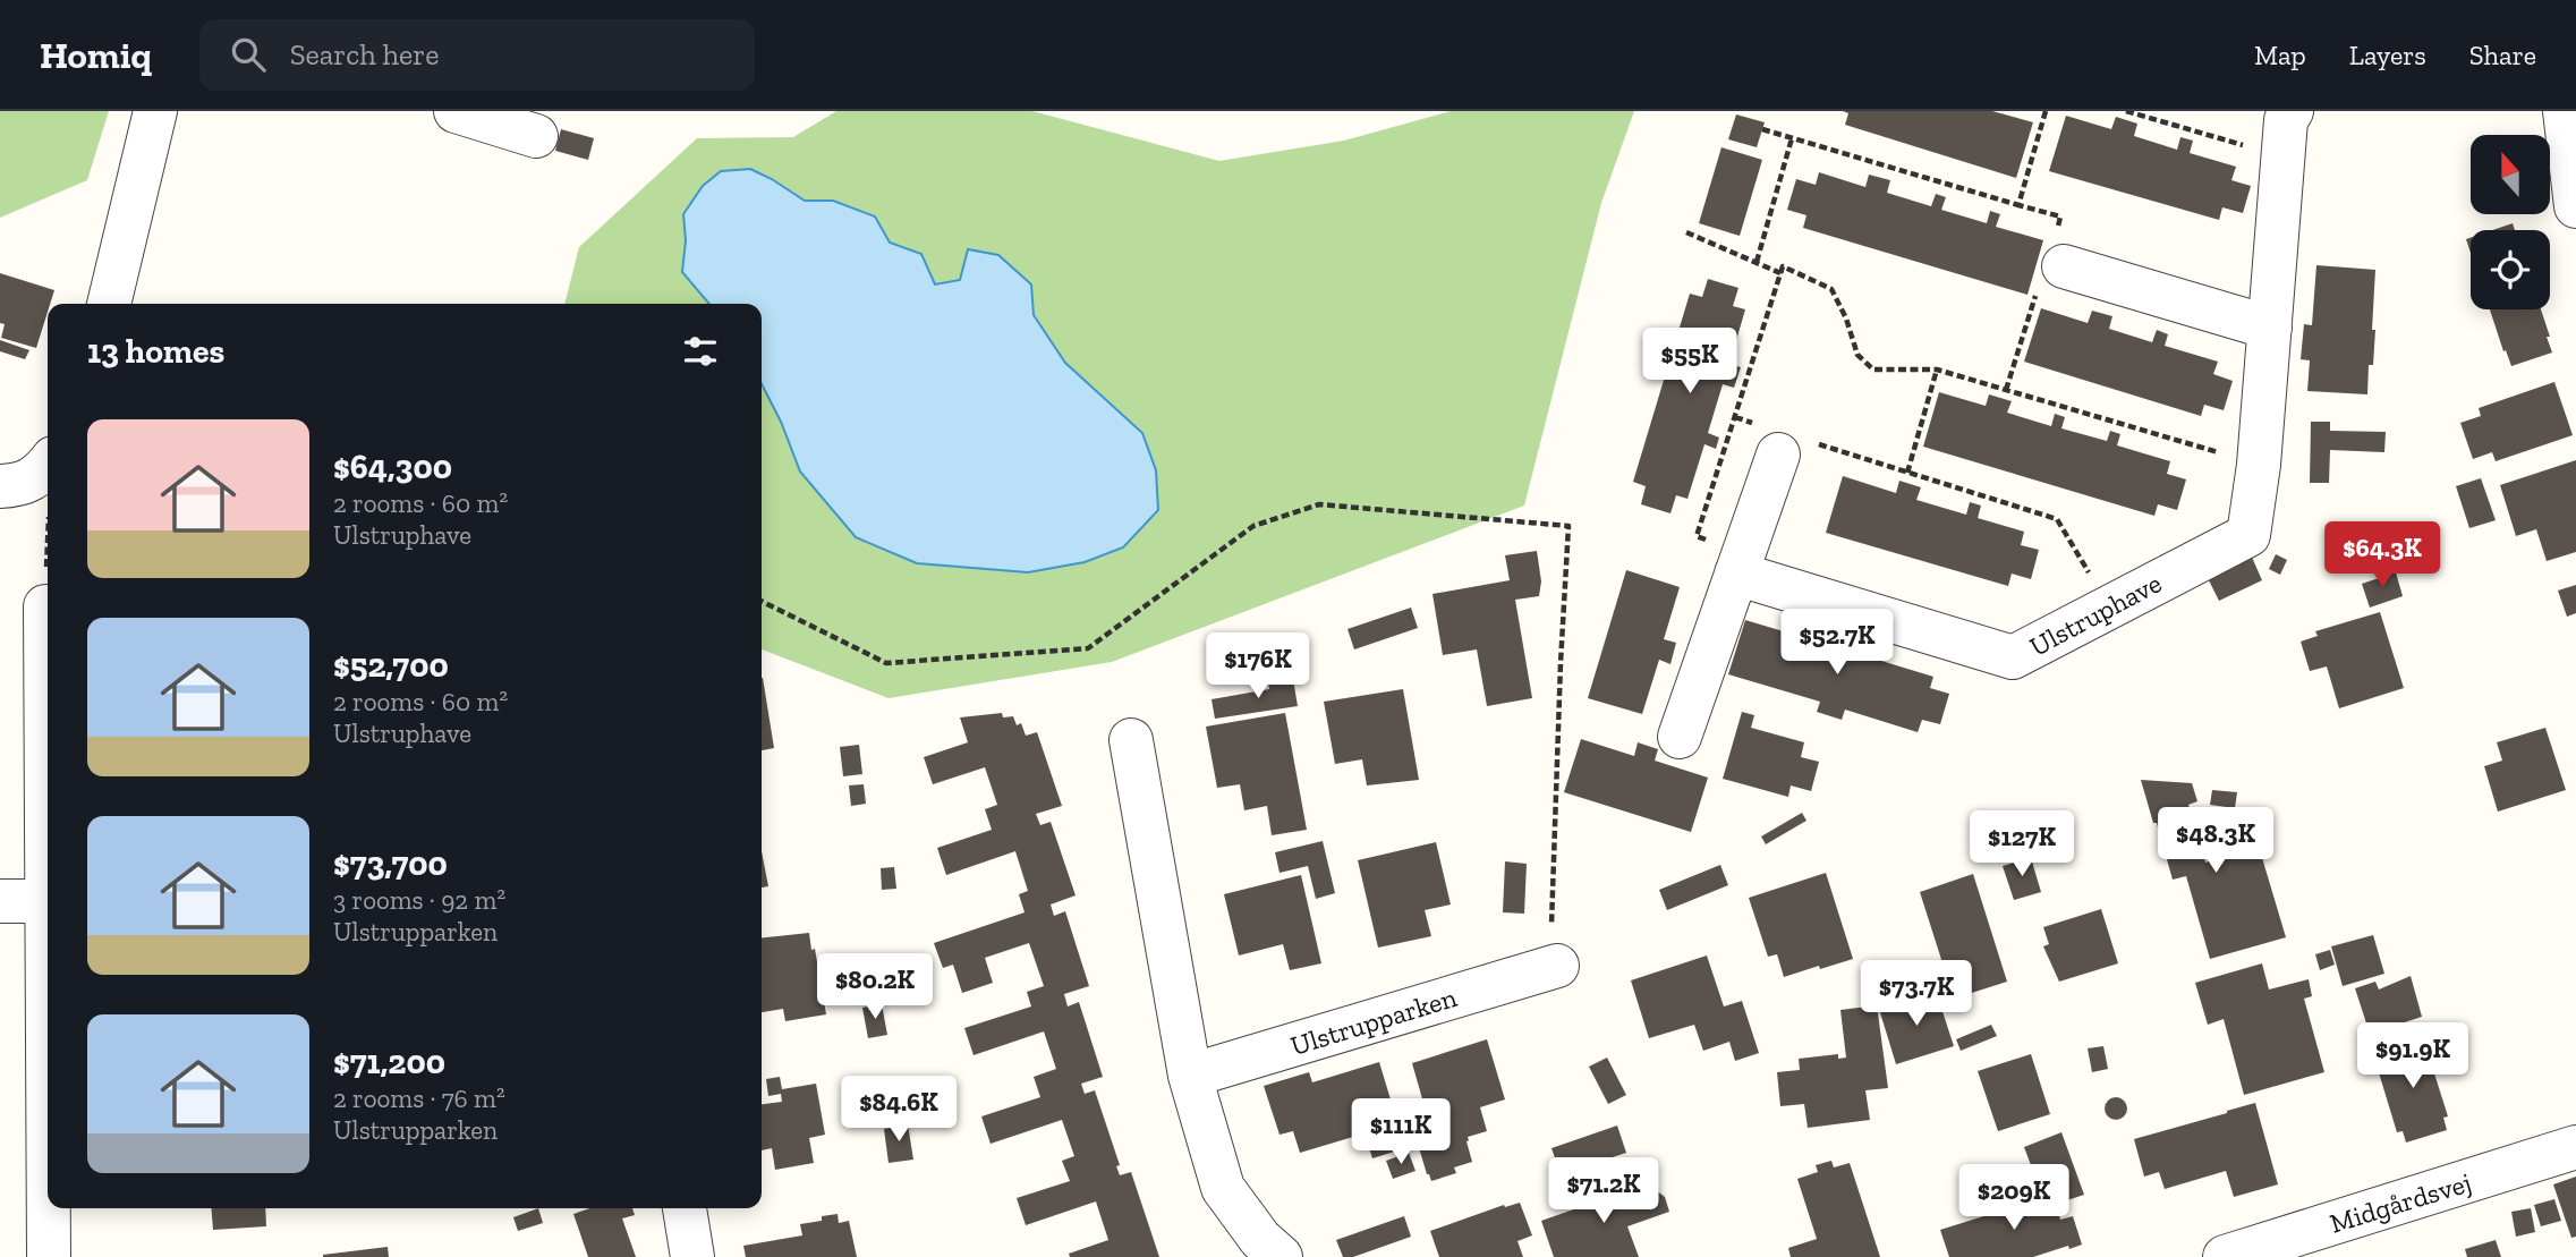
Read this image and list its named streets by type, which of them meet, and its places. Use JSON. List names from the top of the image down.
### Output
{
  "streets": {
    "street": ["Ulstruphave", "Ulstrupparken", "Midgårdsvej"]
  },
  "north": "top",
  "page": {
    "header": "Homiq",
    "search": "Search here",
    "nav": ["Map", "Layers", "Share"],
    "heading": "13 homes",
    "price": [
      "$55K",
      "$64.3K",
      "$52.7K",
      "$176K",
      "$48.3K",
      "$127K",
      "$80.2K",
      "$73.7K",
      "$91.9K",
      "$84.6K",
      "$111K",
      "$71.2K",
      "$209K"
    ],
    "list": [
      {
        "name": "$64,300",
        "note": "2 rooms · 60 m² · Ulstruphave"
      },
      {
        "name": "$52,700",
        "note": "2 rooms · 60 m² · Ulstruphave"
      },
      {
        "name": "$73,700",
        "note": "3 rooms · 92 m² · Ulstrupparken"
      },
      {
        "name": "$71,200",
        "note": "2 rooms · 76 m² · Ulstrupparken"
      }
    ]
  }
}
